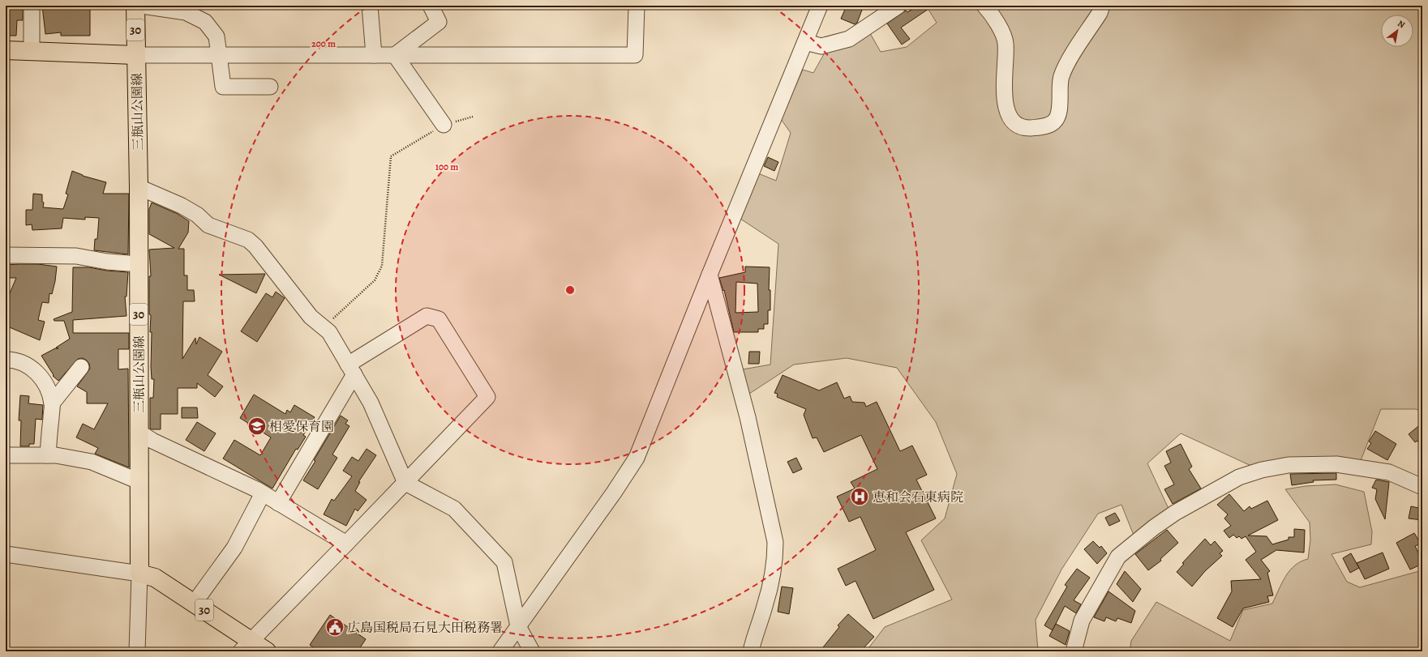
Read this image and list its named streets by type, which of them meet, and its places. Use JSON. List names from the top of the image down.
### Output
{
  "streets": {
    "main road": ["30", "三瓶山公園線"]
  },
  "crossings": [
    ["30", "三瓶山公園線"]
  ],
  "places": {
    "school or university": ["相愛保育園"],
    "hospital": ["恵和会石東病院"],
    "public building": ["広島国税局石見大田税務署"]
  },
  "north": "top right",
  "rings": ["200 m", "100 m"]
}
